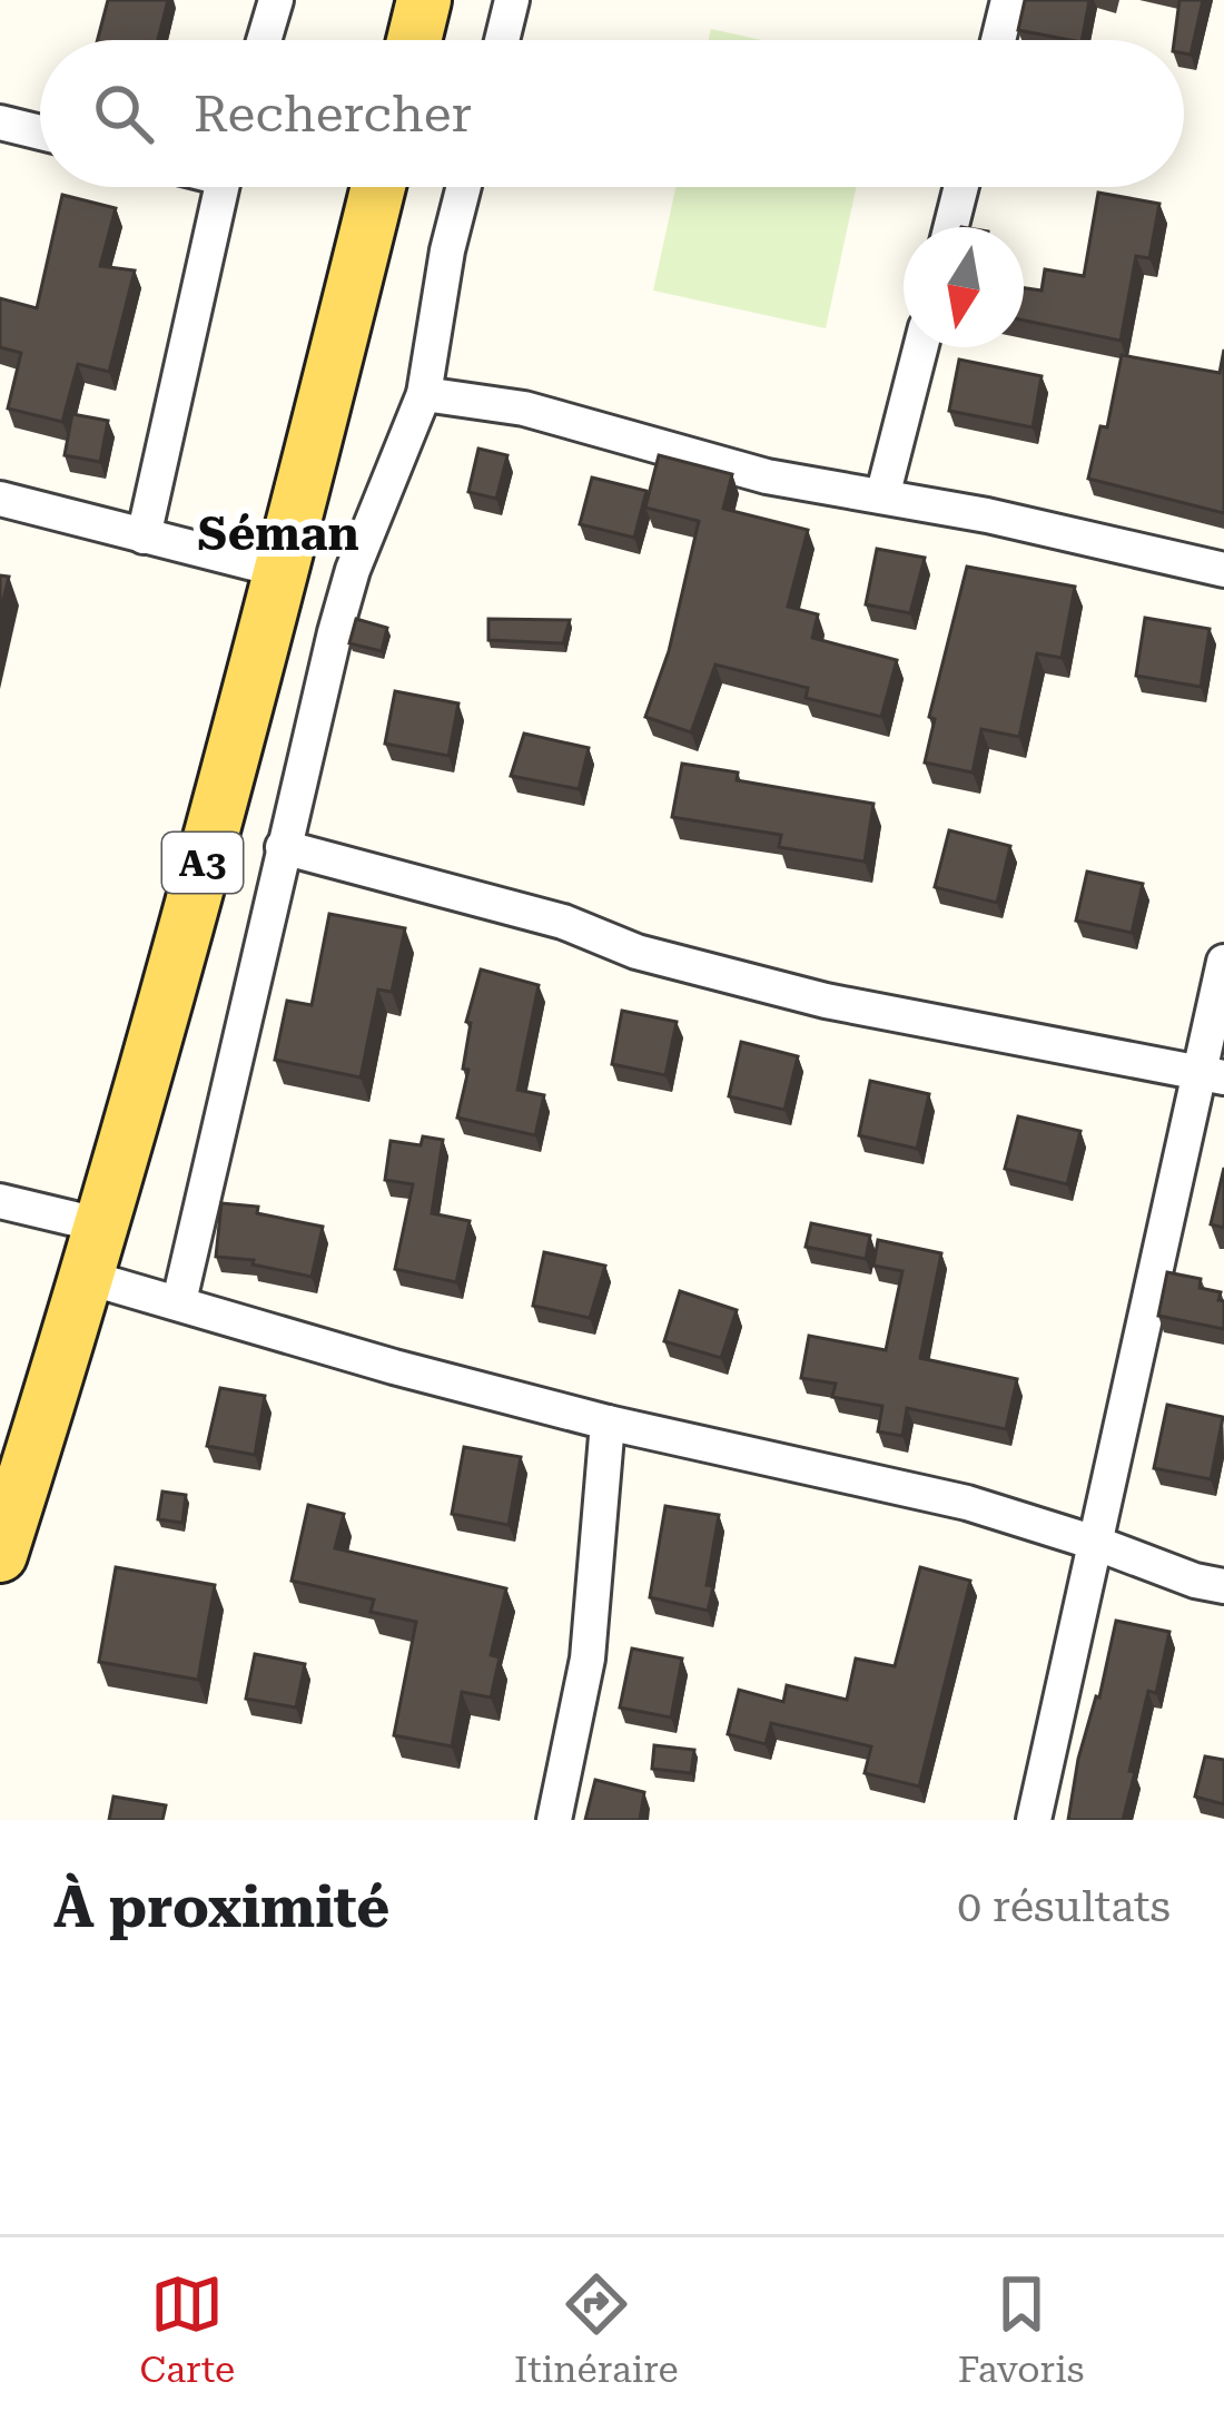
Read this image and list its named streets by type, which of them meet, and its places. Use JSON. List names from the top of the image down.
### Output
{
  "streets": {
    "main road": ["A3"]
  },
  "districts": ["Séman"],
  "north": "bottom",
  "page": {
    "search": "Rechercher",
    "heading": ["À proximité", "0 résultats"],
    "nav": ["Carte", "Itinéraire", "Favoris"]
  }
}
